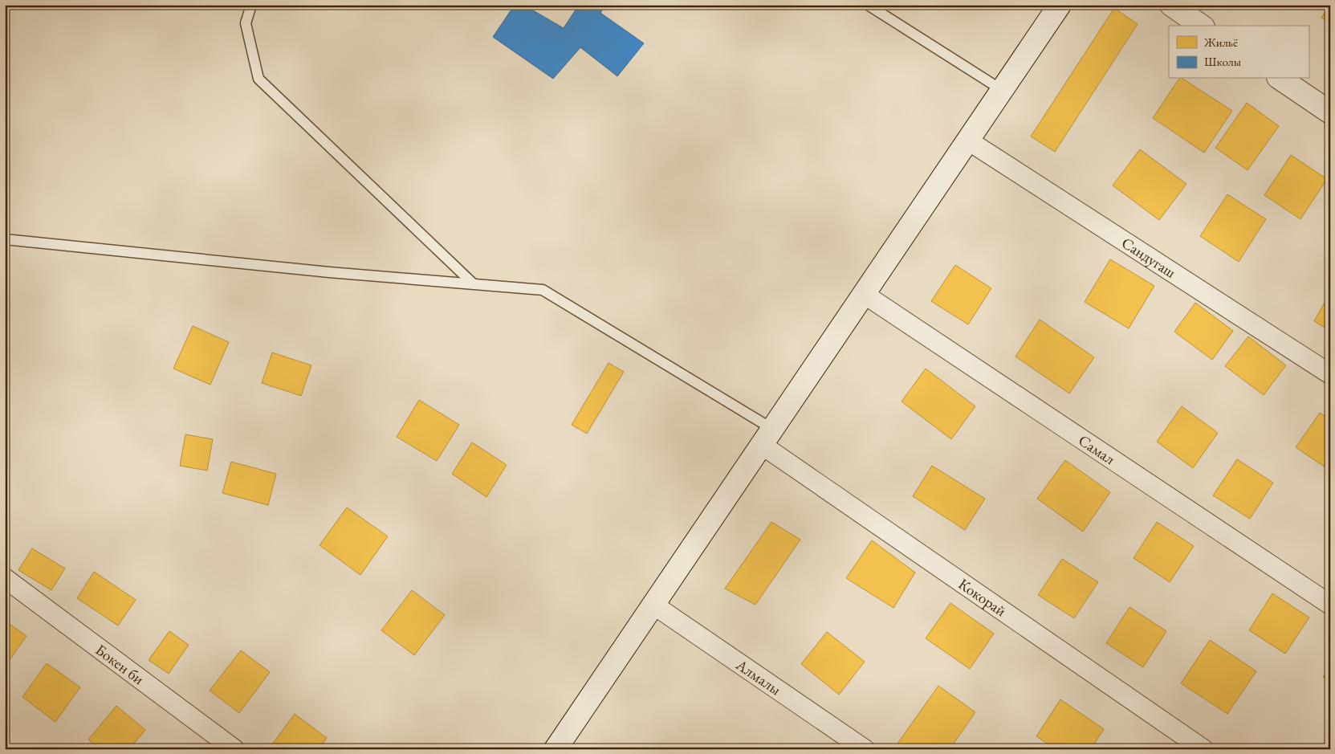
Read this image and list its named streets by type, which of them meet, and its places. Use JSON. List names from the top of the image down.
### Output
{
  "streets": {
    "street": [
      "Сандугаш",
      "Самал",
      "Кокорай",
      "Бокен би",
      "Алмалы"
    ]
  },
  "legend": ["Жильё", "Школы"]
}
